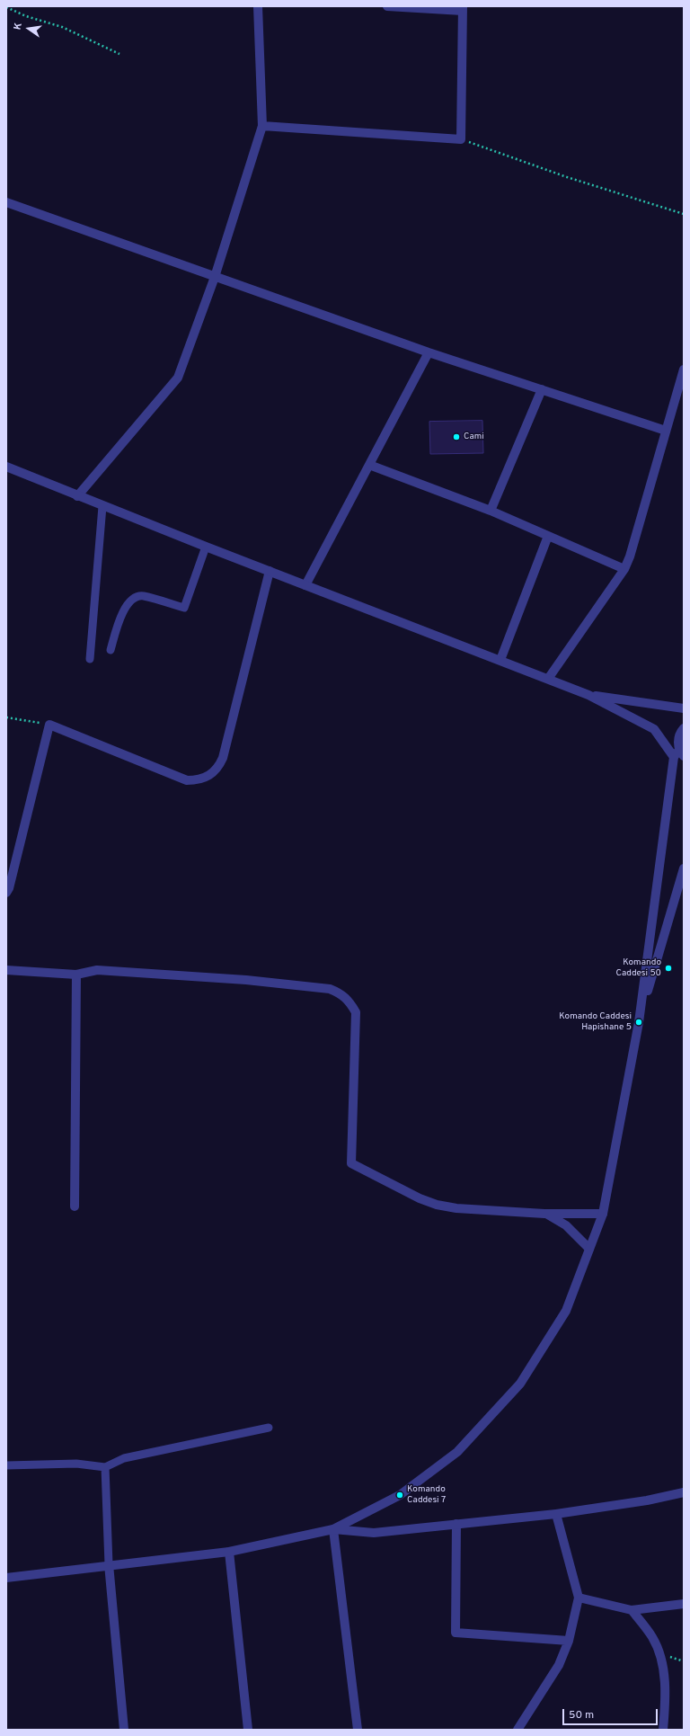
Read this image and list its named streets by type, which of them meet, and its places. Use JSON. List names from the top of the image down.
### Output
{
  "places": [
    "Cami",
    "Komando Caddesi 50",
    "Komando Caddesi Hapishane 5",
    "Komando Caddesi 7"
  ],
  "scale_bar": "50 m",
  "north": "left"
}
